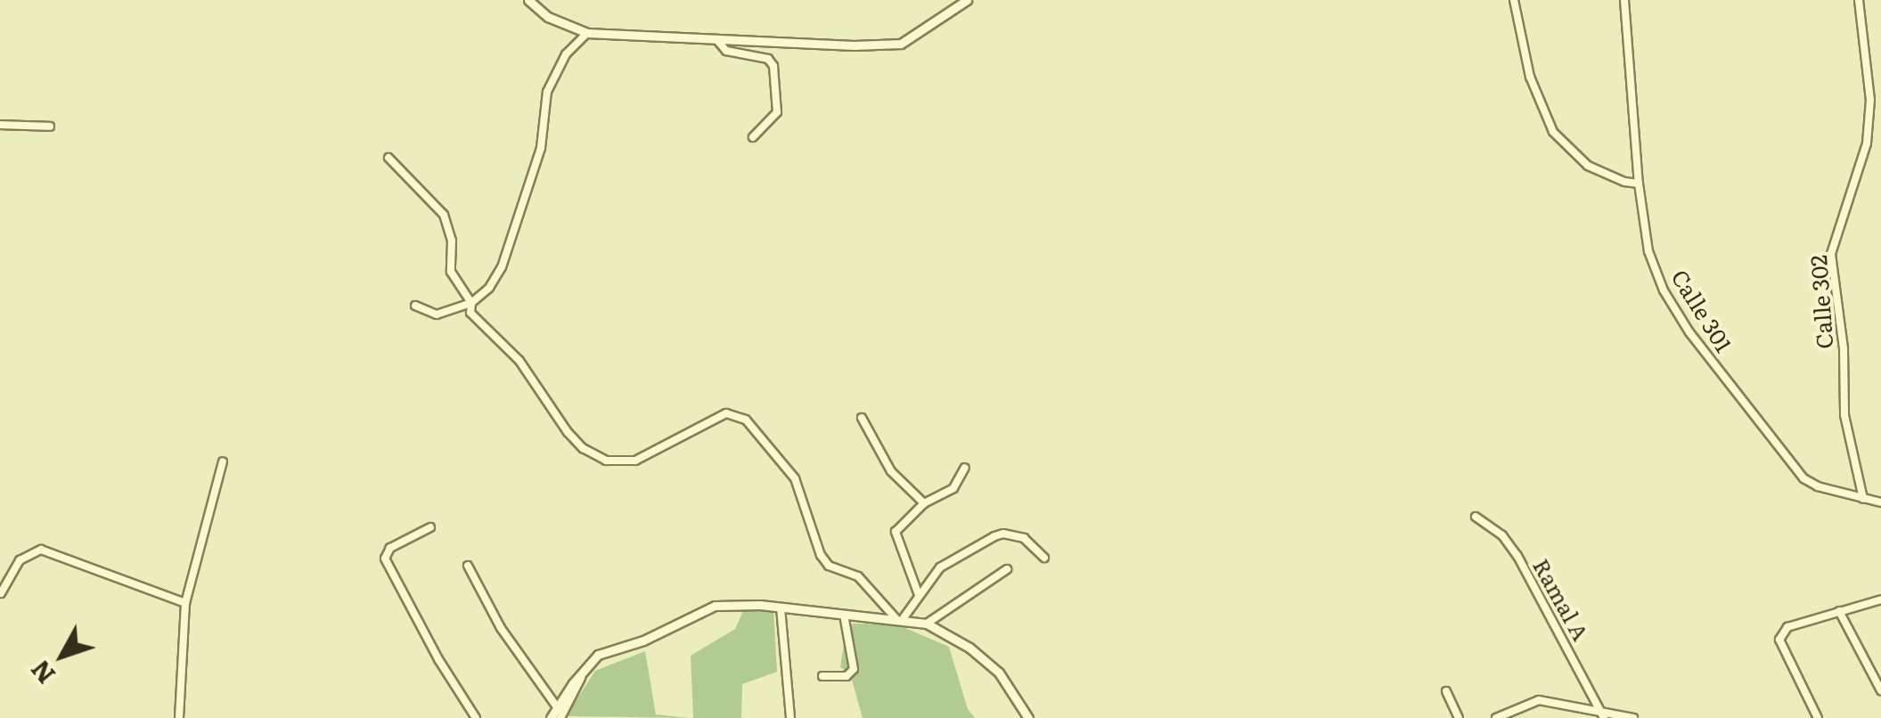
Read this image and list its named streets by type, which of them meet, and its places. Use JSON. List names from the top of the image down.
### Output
{
  "streets": {
    "street": ["Calle 302", "Calle 301", "Ramal A"]
  },
  "crossings": [
    ["Calle 302", "Calle 301"]
  ],
  "north": "bottom left"
}
